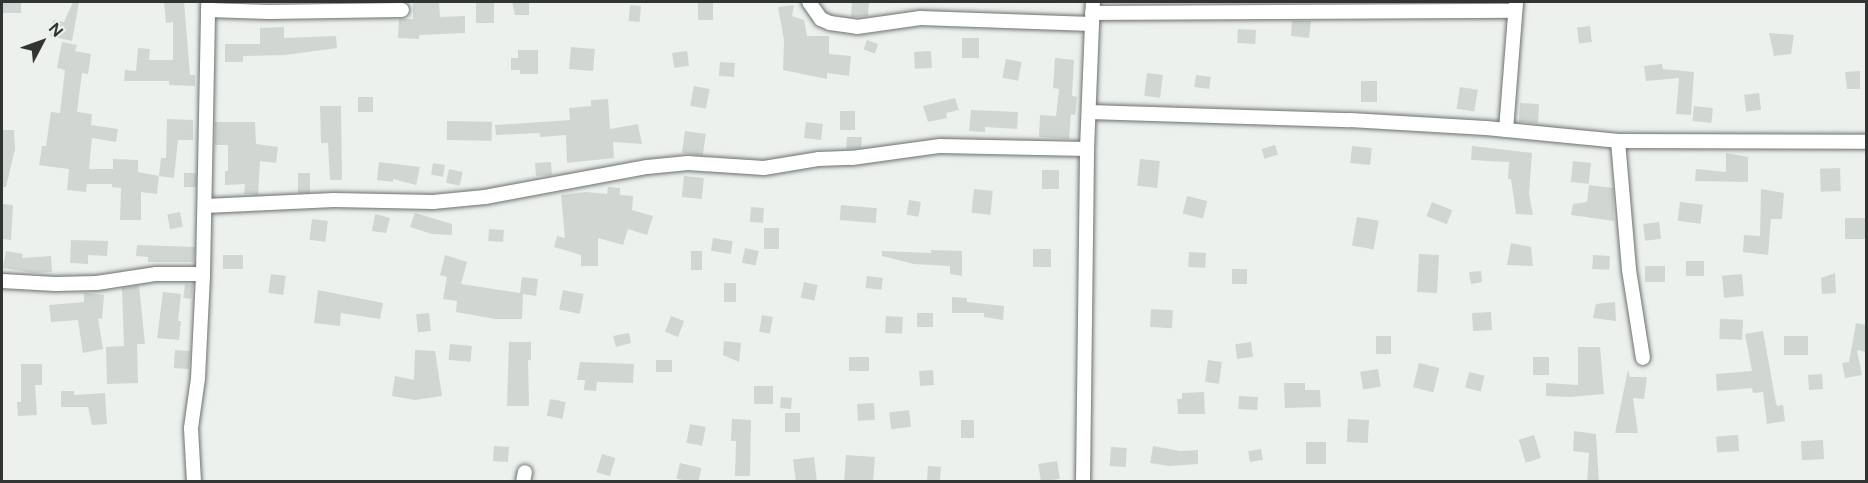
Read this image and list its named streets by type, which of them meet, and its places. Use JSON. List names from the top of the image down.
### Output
{
  "north": "top right"
}
